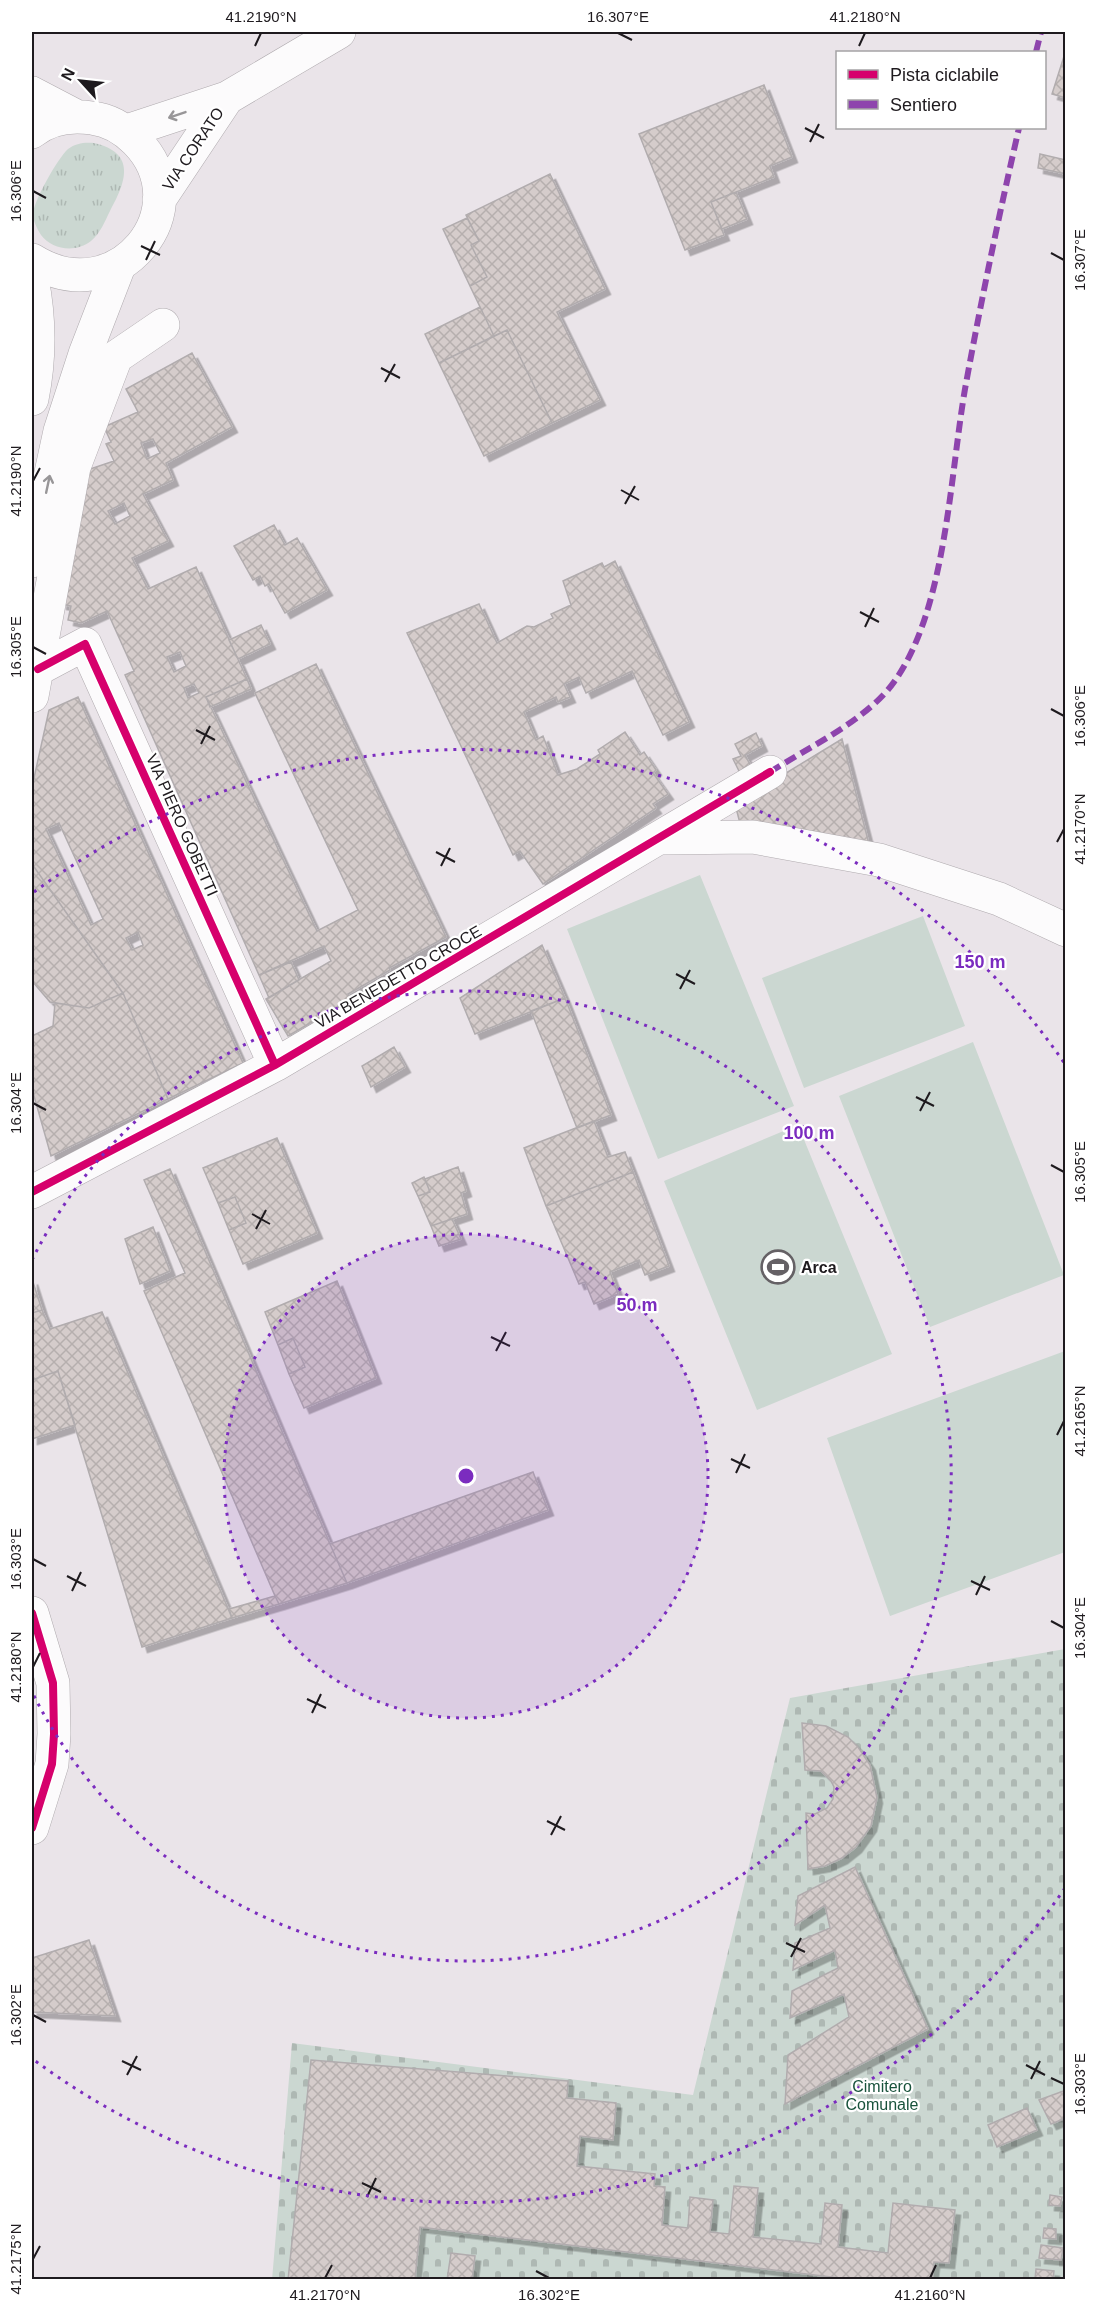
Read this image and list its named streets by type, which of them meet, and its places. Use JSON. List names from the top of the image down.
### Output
{
  "streets": {
    "street": ["VIA CORATO", "VIA PIERO GOBETTI", "VIA BENEDETTO CROCE"]
  },
  "crossings": [
    ["VIA PIERO GOBETTI", "VIA BENEDETTO CROCE"]
  ],
  "parks": ["Cimitero Comunale"],
  "places": {
    "sports": ["Arca"]
  },
  "legend": ["Pista ciclabile", "Sentiero"],
  "north": "top left",
  "coordinates": [
    "41.2190°N",
    "16.307°E",
    "41.2180°N",
    "16.306°E",
    "16.305°E",
    "41.2170°N",
    "16.304°E",
    "41.2165°N",
    "16.303°E",
    "16.302°E",
    "41.2175°N",
    "41.2160°N"
  ],
  "rings": ["150 m", "100 m", "50 m"]
}
